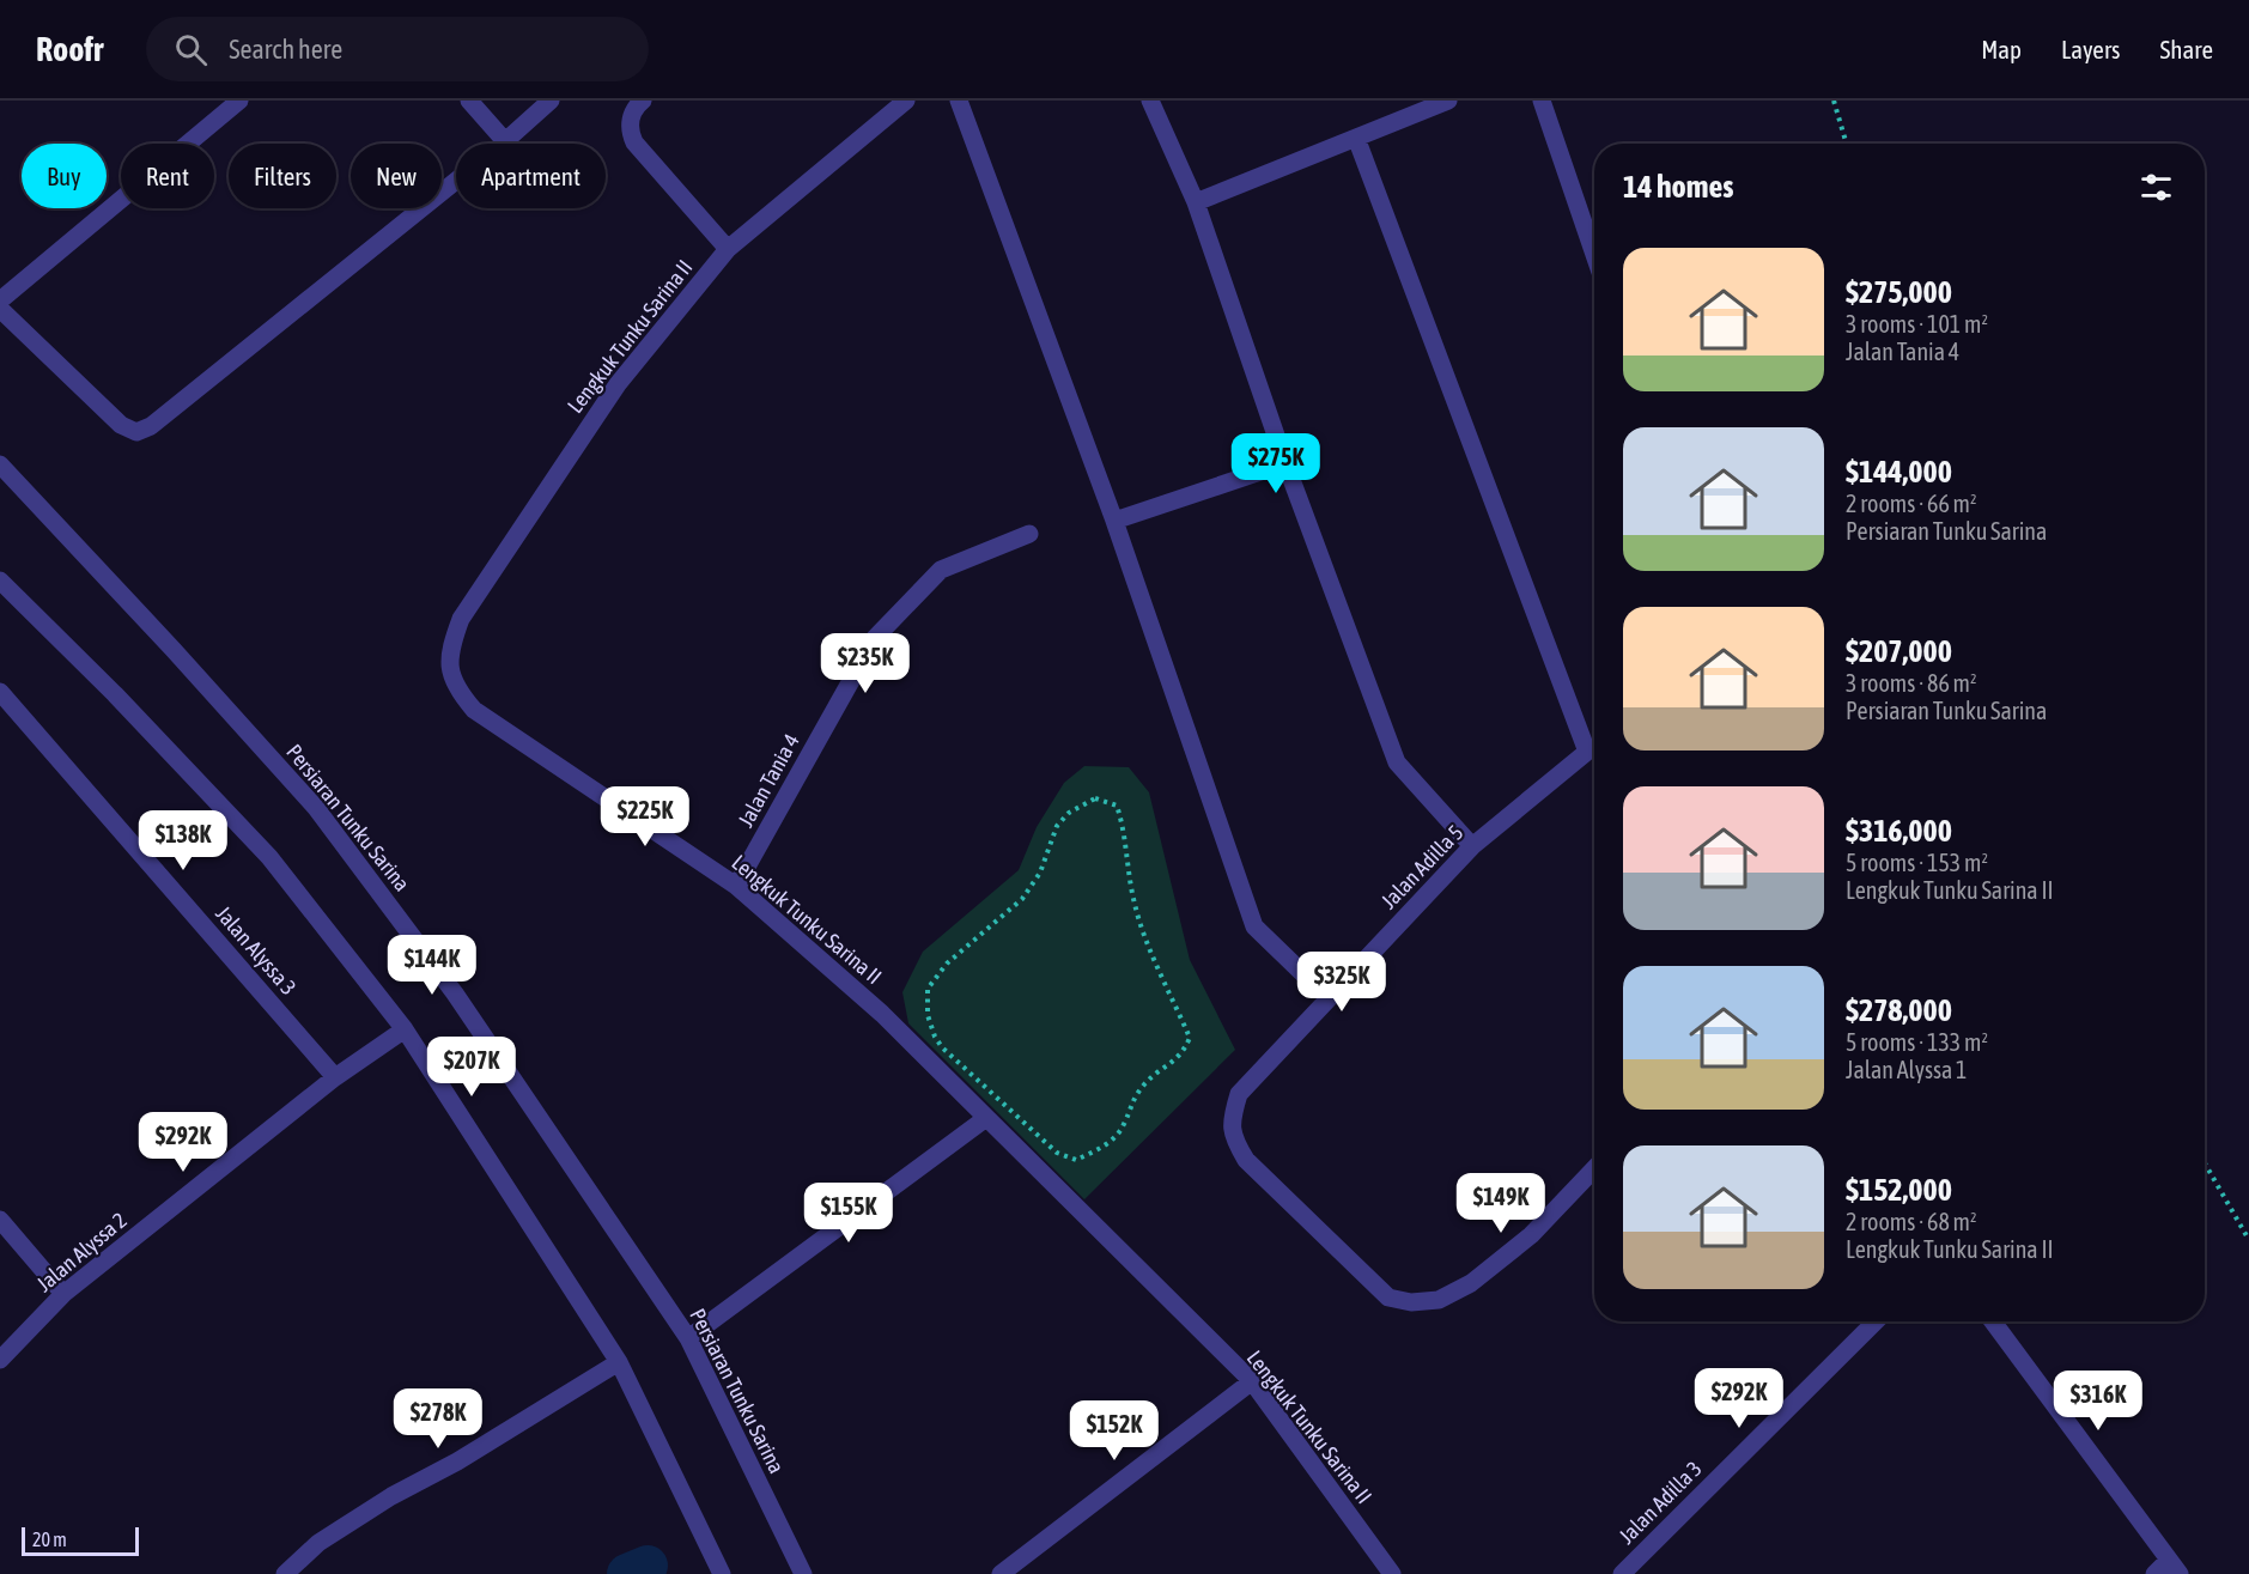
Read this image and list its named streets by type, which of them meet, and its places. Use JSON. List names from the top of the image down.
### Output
{
  "streets": {
    "street": [
      "Lengkuk Tunku Sarina II",
      "Jalan Tania 4",
      "Persiaran Tunku Sarina",
      "Jalan Adilla 5",
      "Jalan Alyssa 3",
      "Jalan Alyssa 2",
      "Jalan Adilla 3"
    ]
  },
  "crossings": [
    ["Lengkuk Tunku Sarina II", "Jalan Tania 4"],
    ["Jalan Alyssa 3", "Jalan Alyssa 2"]
  ],
  "scale_bar": "20 m",
  "page": {
    "header": "Roofr",
    "search": "Search here",
    "nav": ["Map", "Layers", "Share"],
    "chip": [
      "Buy",
      "Rent",
      "Filters",
      "New",
      "Apartment"
    ],
    "heading": "14 homes",
    "list": [
      {
        "name": "$275,000",
        "note": "3 rooms · 101 m² · Jalan Tania 4"
      },
      {
        "name": "$144,000",
        "note": "2 rooms · 66 m² · Persiaran Tunku Sarina"
      },
      {
        "name": "$207,000",
        "note": "3 rooms · 86 m² · Persiaran Tunku Sarina"
      },
      {
        "name": "$316,000",
        "note": "5 rooms · 153 m² · Lengkuk Tunku Sarina II"
      },
      {
        "name": "$278,000",
        "note": "5 rooms · 133 m² · Jalan Alyssa 1"
      },
      {
        "name": "$152,000",
        "note": "2 rooms · 68 m² · Lengkuk Tunku Sarina II"
      }
    ],
    "price": [
      "$275K",
      "$235K",
      "$225K",
      "$138K",
      "$144K",
      "$325K",
      "$207K",
      "$292K",
      "$149K",
      "$155K",
      "$292K",
      "$316K",
      "$278K",
      "$152K"
    ],
    "scale": "20 m"
  }
}
